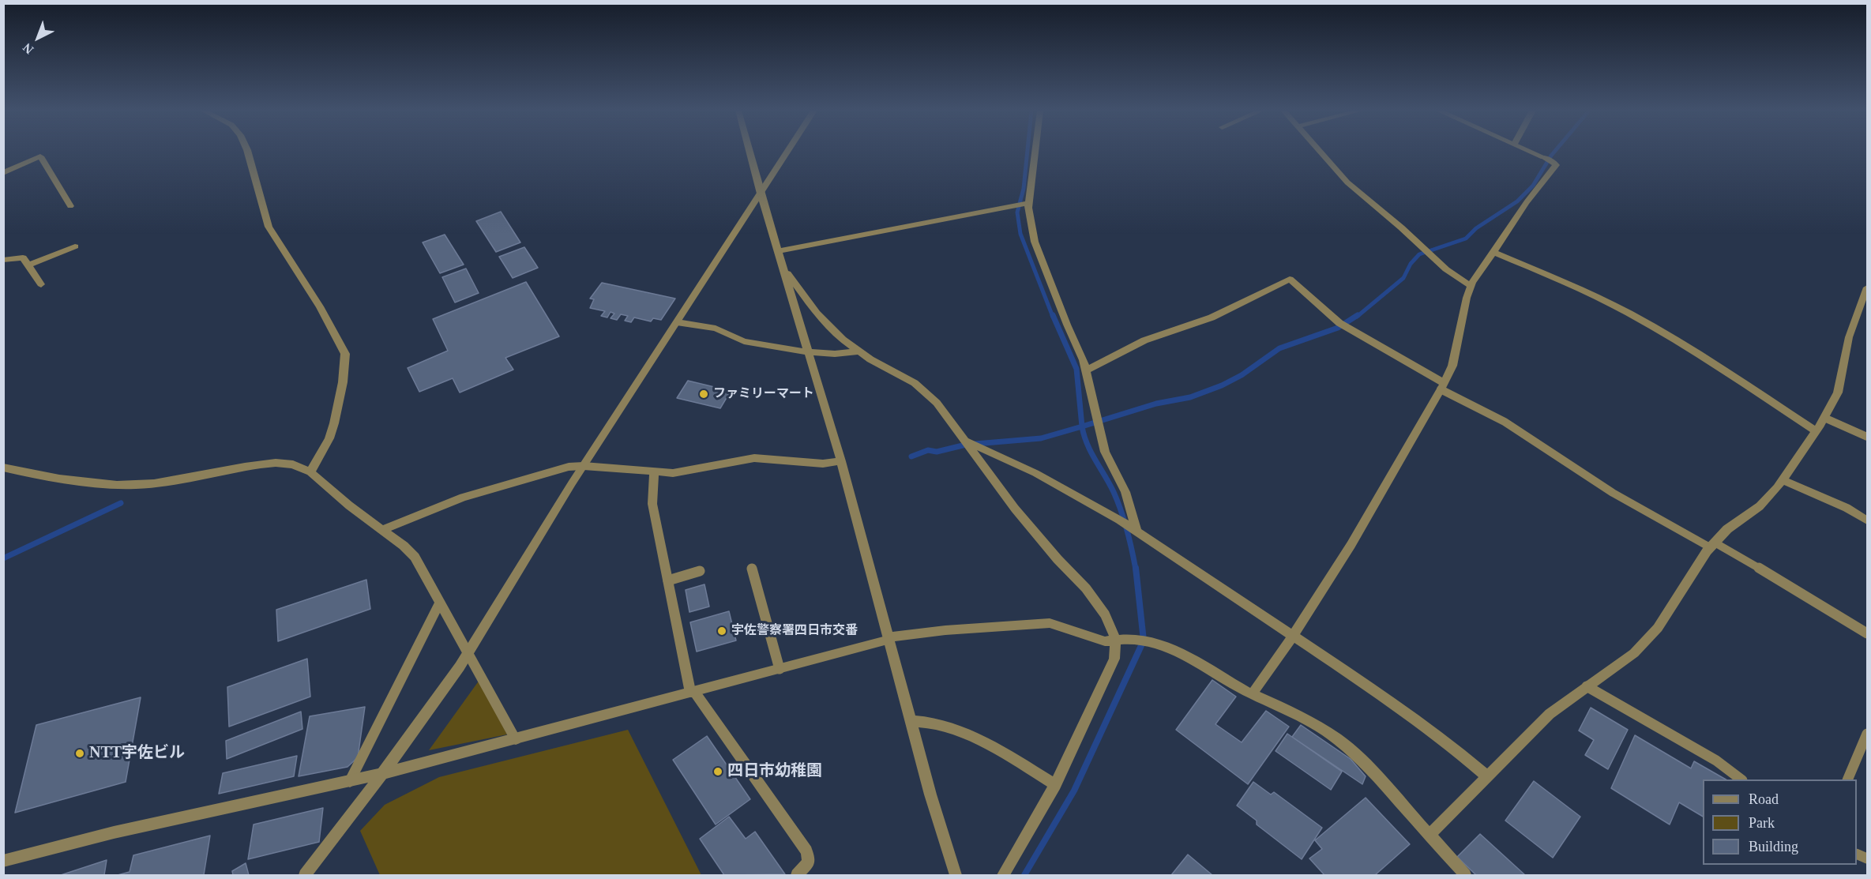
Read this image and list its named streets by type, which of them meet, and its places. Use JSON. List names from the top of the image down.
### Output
{
  "places": [
    "ファミリーマート",
    "宇佐警察署四日市交番",
    "NTT宇佐ビル",
    "四日市幼稚園"
  ],
  "legend": ["Road", "Park", "Building"],
  "north": "bottom left"
}
